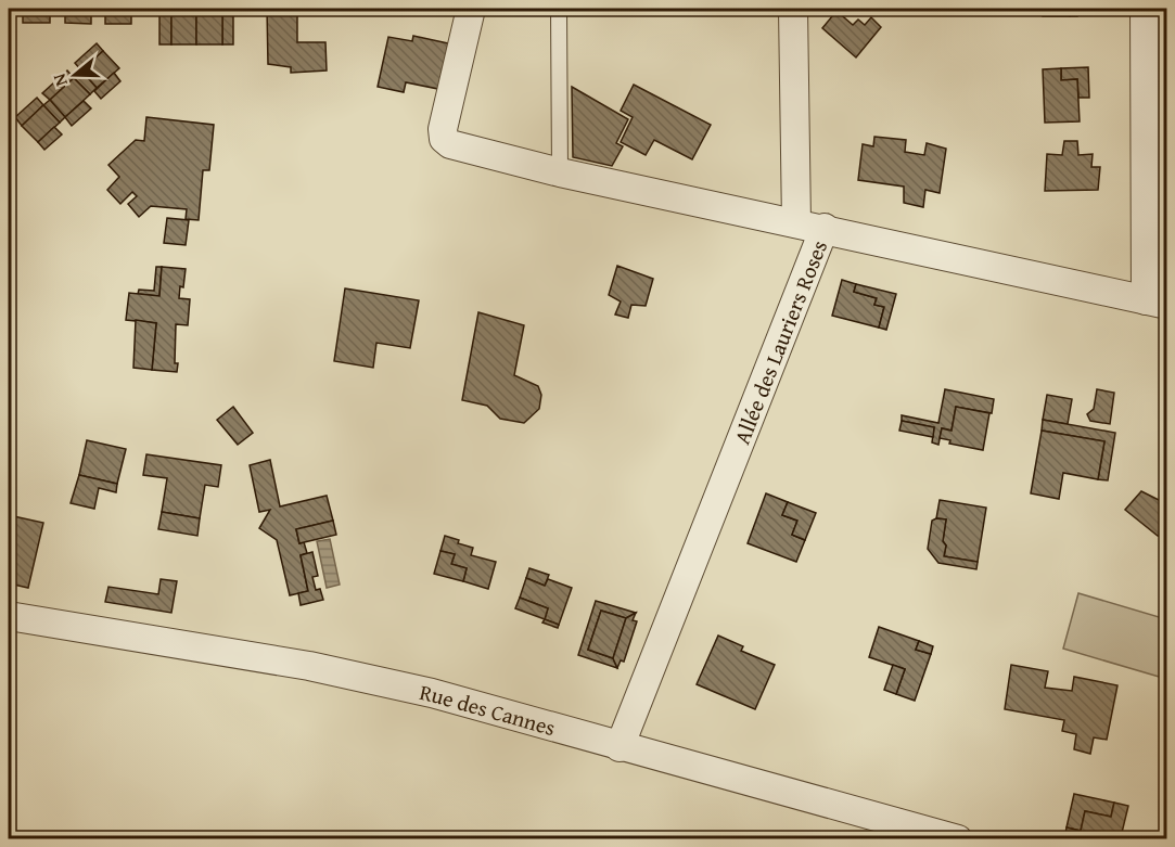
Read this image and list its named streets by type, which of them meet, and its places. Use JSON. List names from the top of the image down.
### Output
{
  "streets": {
    "street": ["Allée des Lauriers Roses", "Rue des Cannes"]
  },
  "crossings": [
    ["Allée des Lauriers Roses", "Rue des Cannes"]
  ],
  "north": "left"
}
